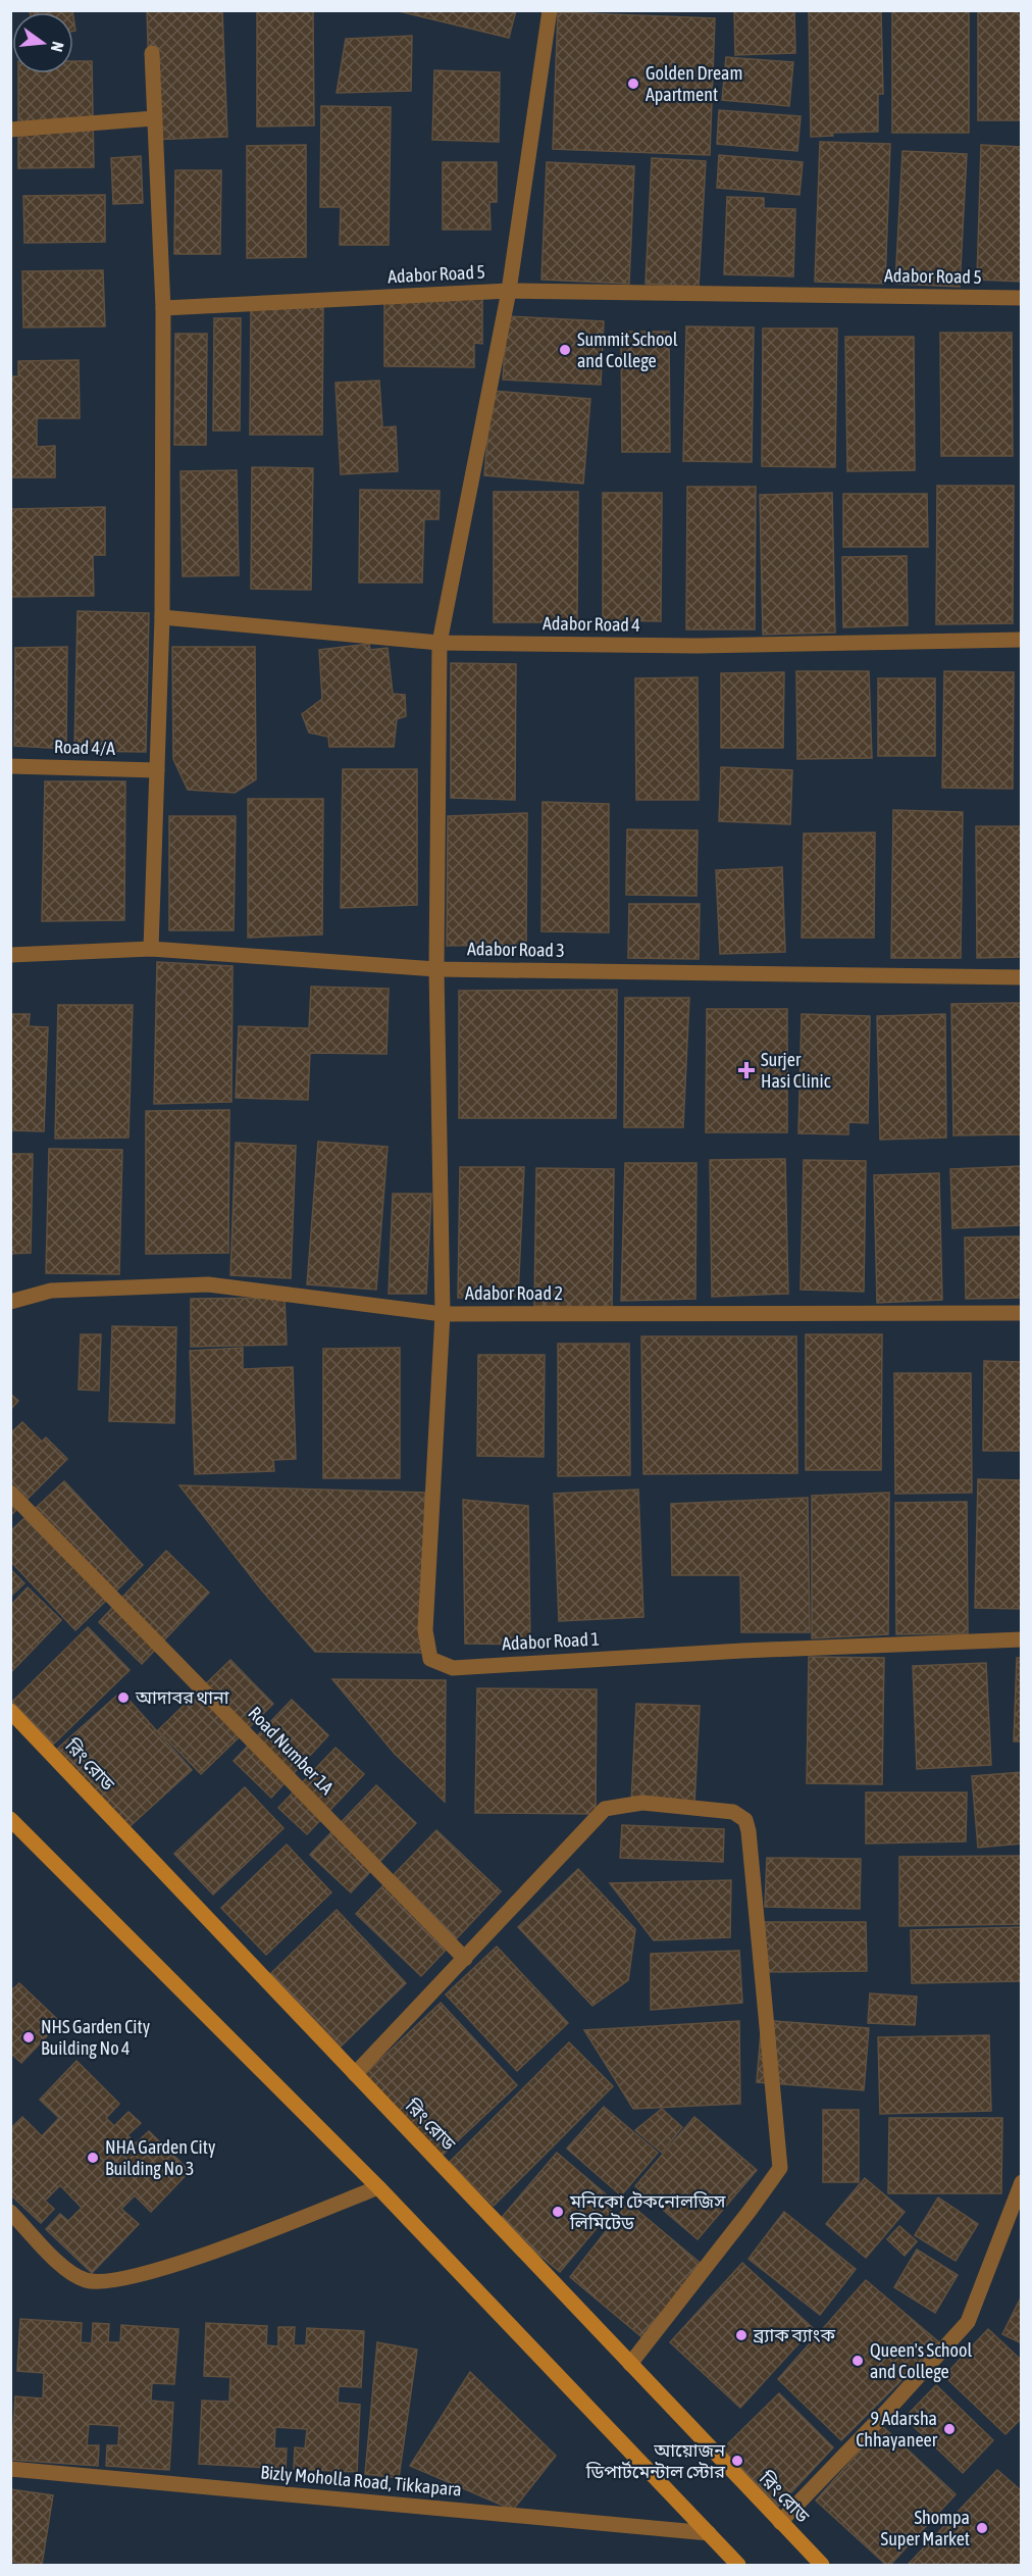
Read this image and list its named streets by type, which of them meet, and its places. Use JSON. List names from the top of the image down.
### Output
{
  "streets": {
    "main road": ["রিং রোড"],
    "street": [
      "Adabor Road 5",
      "Adabor Road 4",
      "Road 4/A",
      "Adabor Road 3",
      "Adabor Road 2",
      "Adabor Road 1",
      "Road Number 1A",
      "Bizly Moholla Road, Tikkapara"
    ]
  },
  "crossings": [
    ["Adabor Road 2", "Adabor Road 1"]
  ],
  "places": {
    "other": [
      "Golden Dream Apartment",
      "Summit School and College",
      "আদাবর থানা",
      "NHS Garden City Building No 4",
      "NHA Garden City Building No 3",
      "মনিকো টেকনোলজিস লিমিটেড",
      "ব্র্যাক ব্যাংক",
      "Queen's School and College",
      "9 Adarsha Chhayaneer",
      "আয়োজন ডিপার্টমেন্টাল স্টোর",
      "Shompa Super Market"
    ],
    "health": ["Surjer Hasi Clinic"]
  },
  "north": "right"
}
